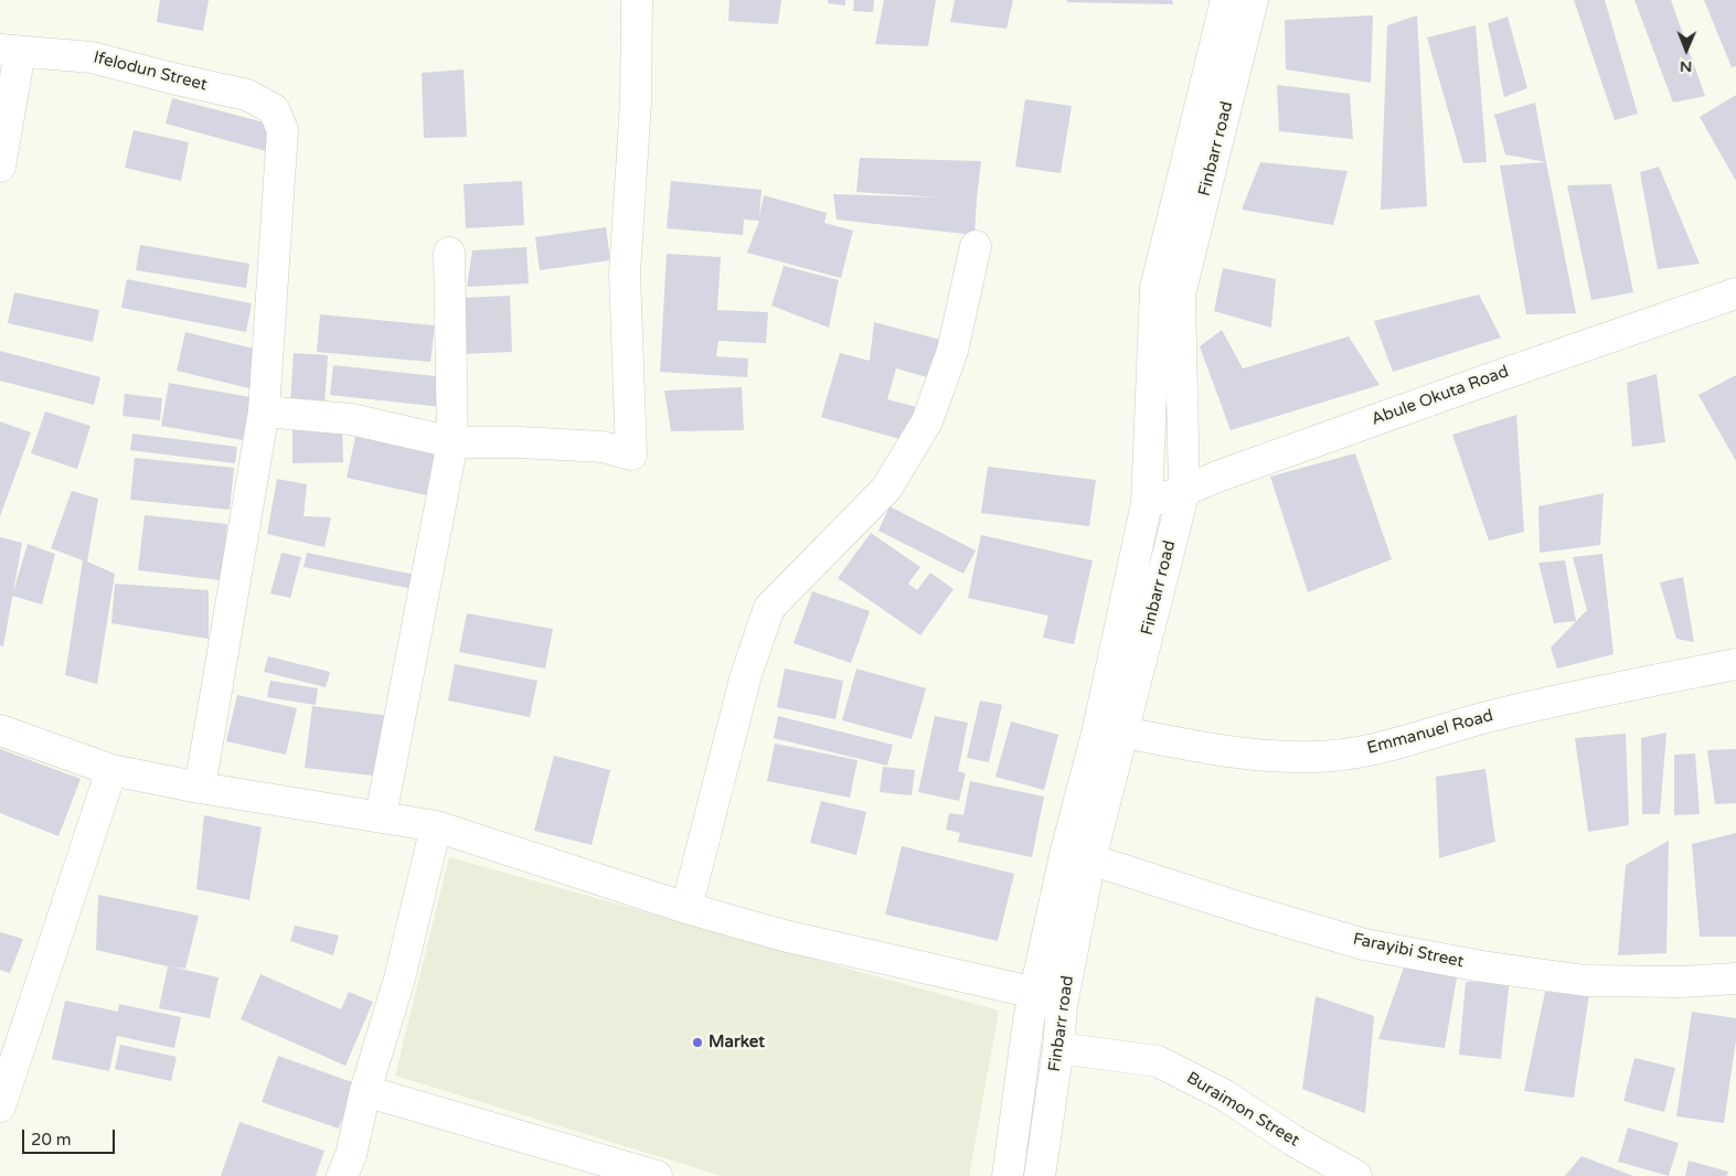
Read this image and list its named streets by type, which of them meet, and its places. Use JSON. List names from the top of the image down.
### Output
{
  "streets": {
    "street": [
      "Ifelodun Street",
      "Finbarr road",
      "Abule Okuta Road",
      "Emmanuel Road",
      "Farayibi Street",
      "Buraimon Street"
    ]
  },
  "crossings": [
    ["Finbarr road", "Abule Okuta Road"],
    ["Finbarr road", "Emmanuel Road"],
    ["Finbarr road", "Farayibi Street"],
    ["Finbarr road", "Buraimon Street"]
  ],
  "places": ["Market"],
  "scale_bar": "20 m",
  "north": "bottom"
}
